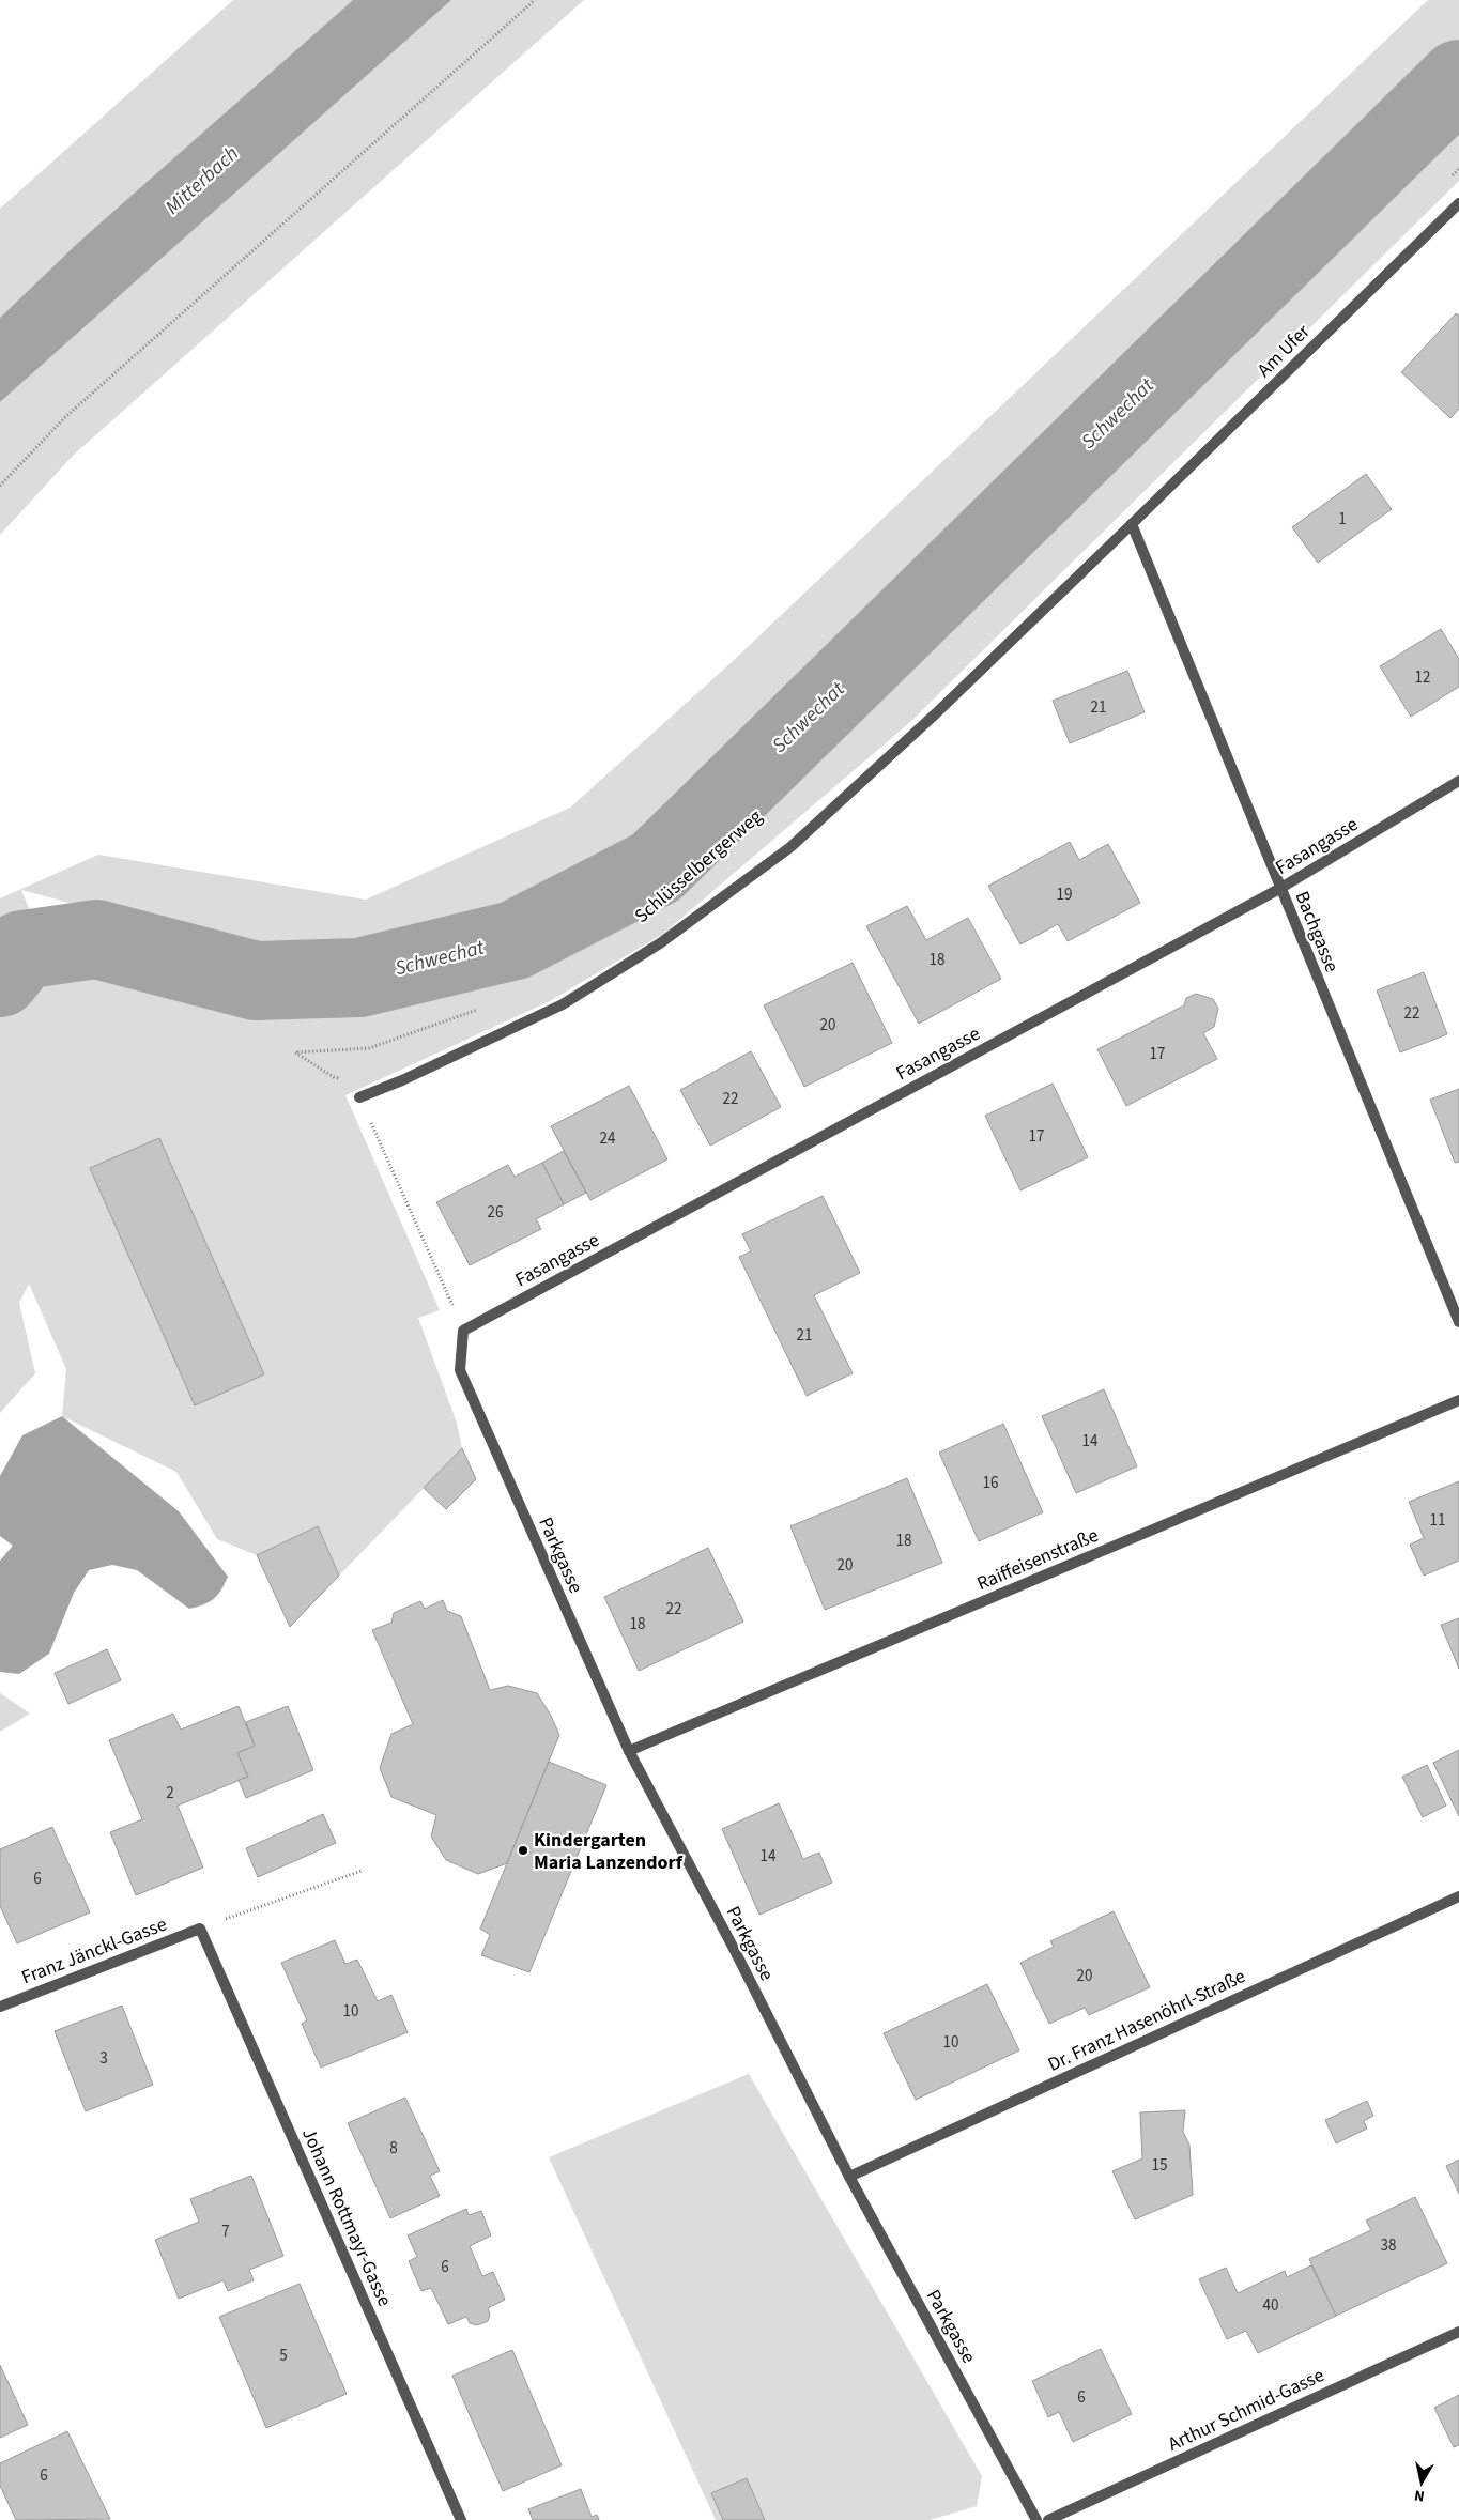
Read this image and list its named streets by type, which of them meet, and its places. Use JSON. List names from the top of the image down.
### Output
{
  "streets": {
    "street": [
      "Am Ufer",
      "Fasangasse",
      "Bachgasse",
      "Parkgasse",
      "Raiffeisenstraße",
      "Franz Jänckl-Gasse",
      "Dr. Franz Hasenöhrl-Straße",
      "Johann Rottmayr-Gasse",
      "Arthur Schmid-Gasse"
    ]
  },
  "crossings": [
    ["Am Ufer", "Bachgasse"],
    ["Fasangasse", "Bachgasse"],
    ["Fasangasse", "Parkgasse"],
    ["Parkgasse", "Raiffeisenstraße"],
    ["Parkgasse", "Dr. Franz Hasenöhrl-Straße"],
    ["Franz Jänckl-Gasse", "Johann Rottmayr-Gasse"]
  ],
  "water": ["Mitterbach", "Schwechat"],
  "places": ["Kindergarten Maria Lanzendorf"],
  "house_numbers": [
    "1",
    "12",
    "21",
    "19",
    "18",
    "22",
    "20",
    "17",
    "22",
    "17",
    "24",
    "26",
    "21",
    "14",
    "16",
    "11",
    "18",
    "20",
    "22",
    "18",
    "2",
    "14",
    "6",
    "20",
    "10",
    "10",
    "3",
    "8",
    "15",
    "7",
    "38",
    "6",
    "40",
    "5",
    "6",
    "6"
  ],
  "north": "bottom"
}
